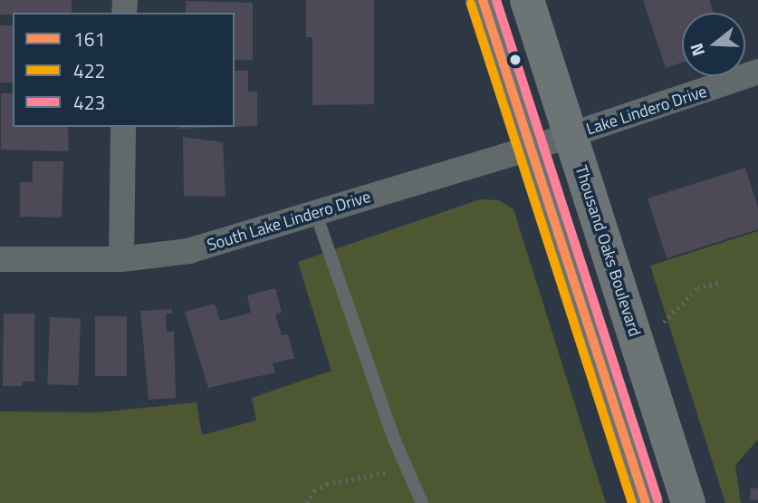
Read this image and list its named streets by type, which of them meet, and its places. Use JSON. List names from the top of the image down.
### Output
{
  "streets": {
    "main road": ["Thousand Oaks Boulevard"],
    "street": ["Lake Lindero Drive", "South Lake Lindero Drive"]
  },
  "crossings": [
    ["Lake Lindero Drive", "South Lake Lindero Drive"],
    ["Lake Lindero Drive", "Thousand Oaks Boulevard"],
    ["South Lake Lindero Drive", "Thousand Oaks Boulevard"]
  ],
  "lines": ["transit line 161", "transit line 423", "transit line 422"],
  "legend": ["161", "422", "423"],
  "north": "left"
}
